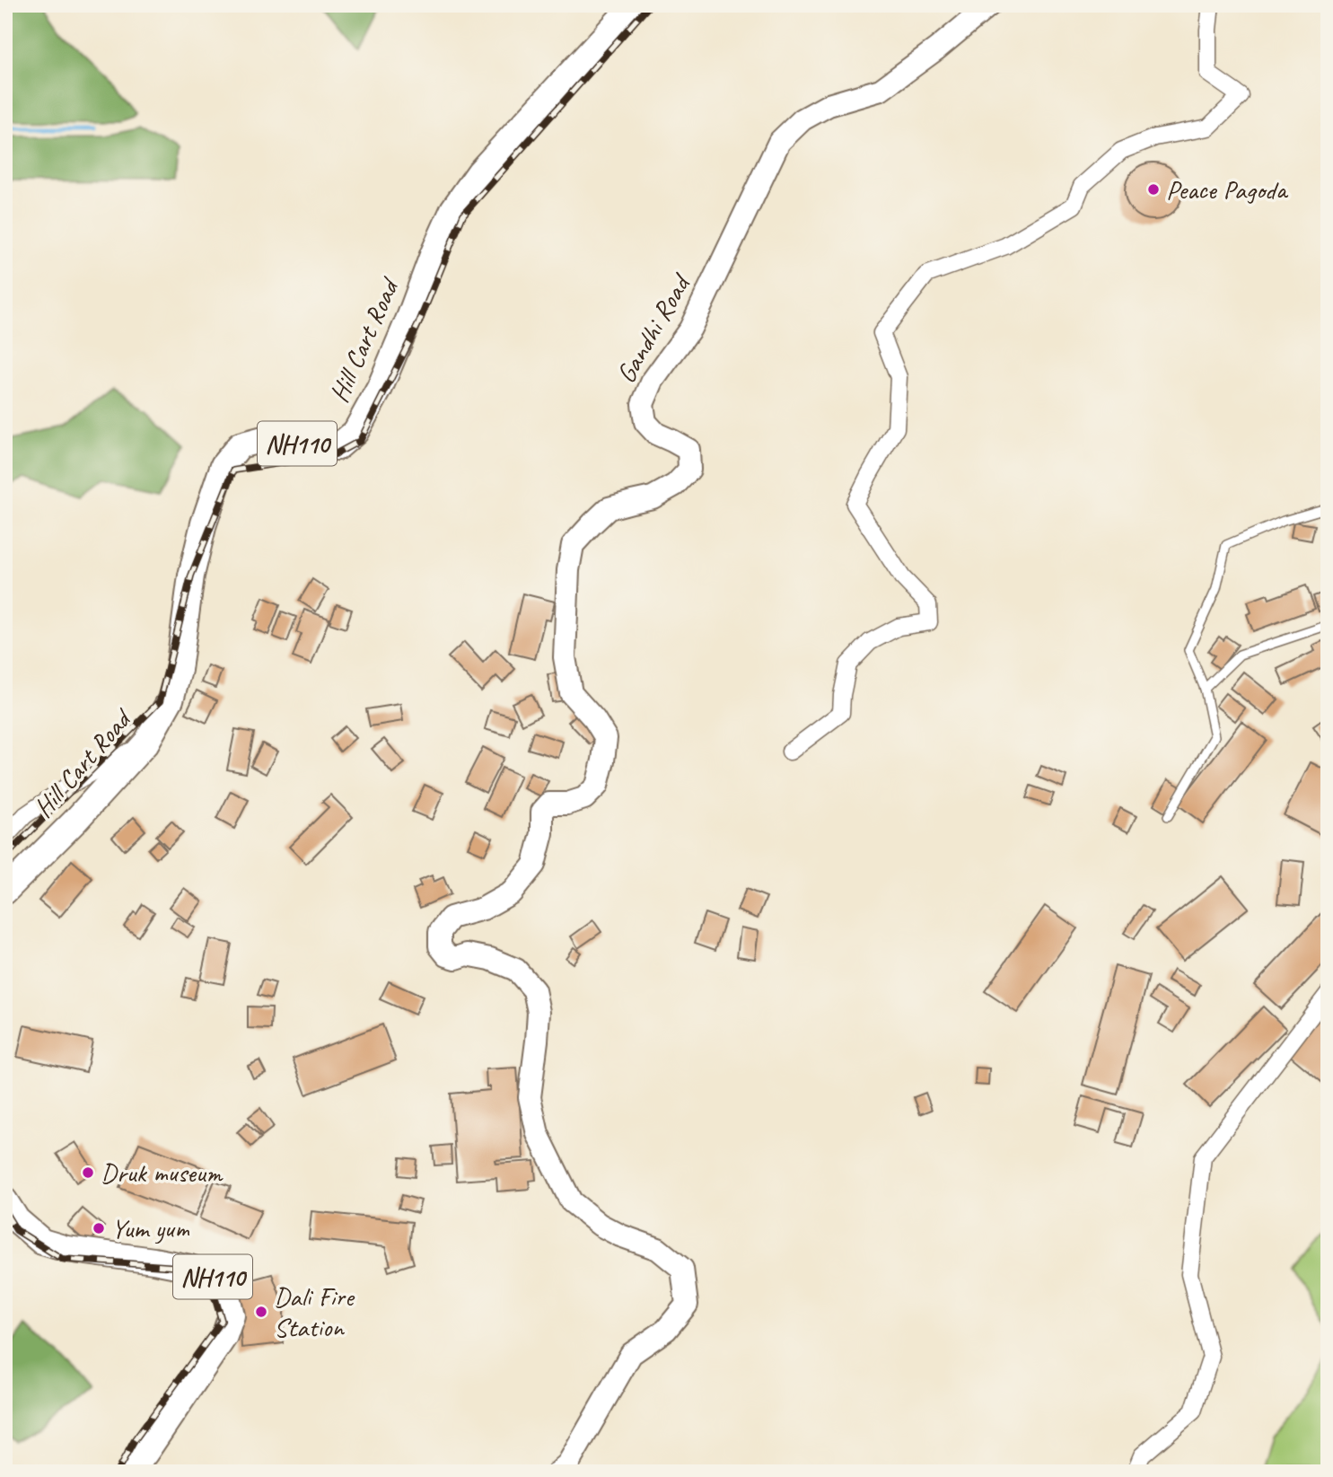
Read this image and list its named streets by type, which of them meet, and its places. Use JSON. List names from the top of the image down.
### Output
{
  "streets": {
    "highway": ["Hill Cart Road", "NH110"],
    "main road": ["Gandhi Road"]
  },
  "places": [
    "Peace Pagoda",
    "Druk museum",
    "Yum yum",
    "Dali Fire Station"
  ]
}
